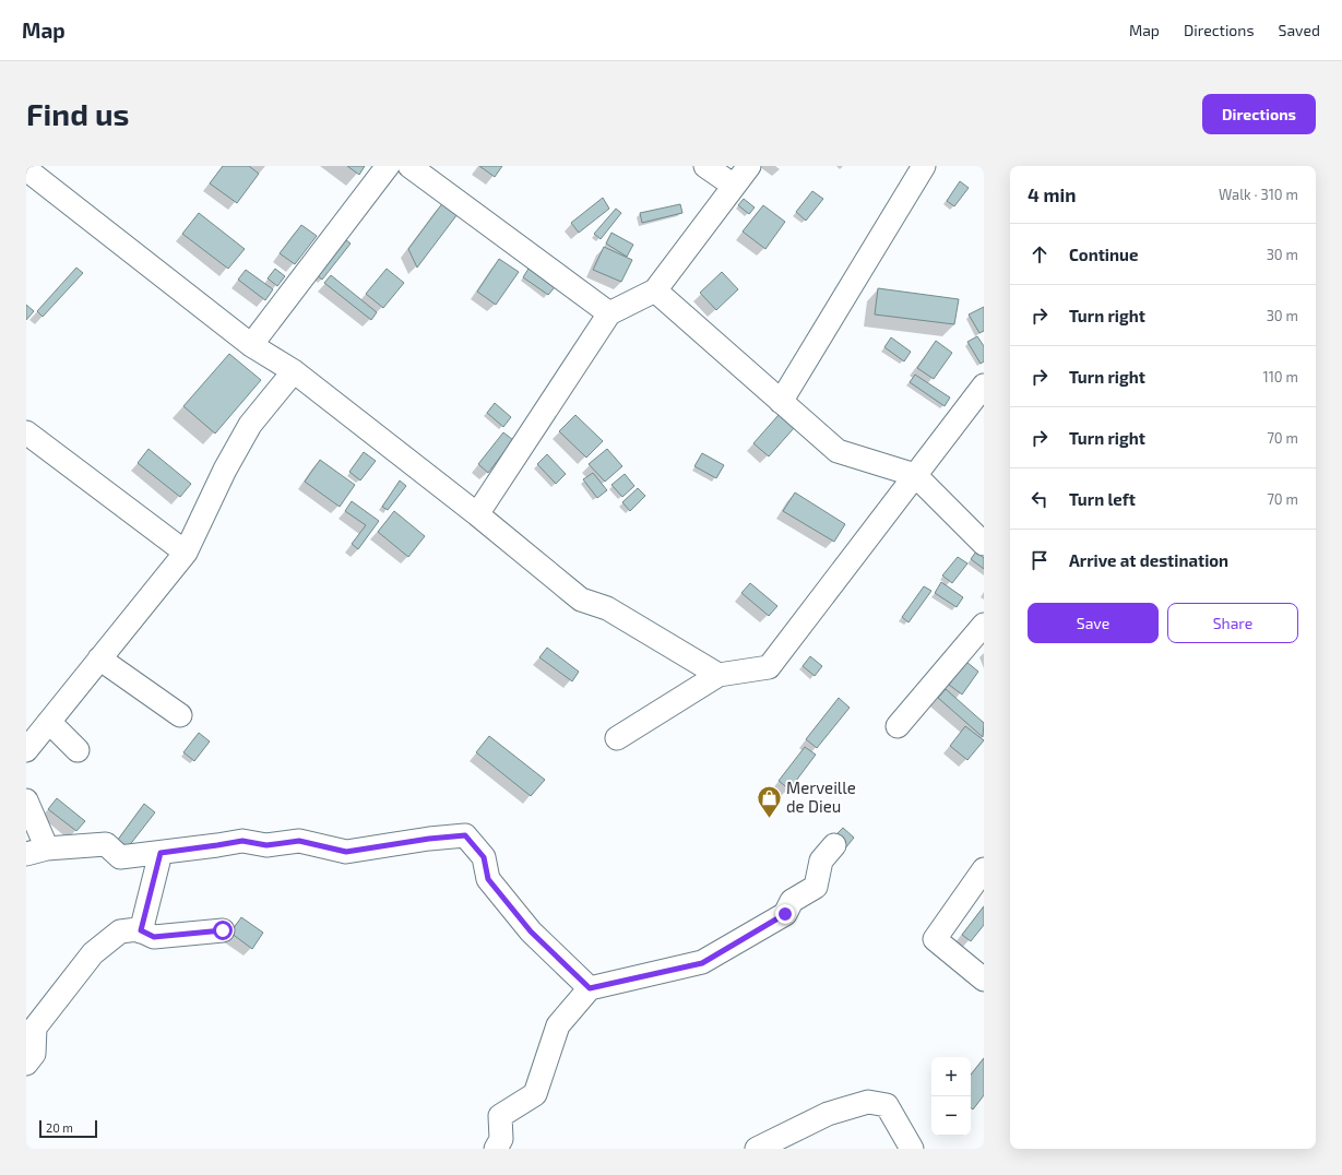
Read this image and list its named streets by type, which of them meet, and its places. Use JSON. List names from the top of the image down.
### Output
{
  "places": {
    "shop": ["Merveille de Dieu"]
  },
  "scale_bar": "20 m",
  "page": {
    "header": "Map",
    "nav": ["Map", "Directions", "Saved"],
    "buttons": [
      "Directions",
      ["Save", "Share"]
    ],
    "title": "Find us",
    "heading": ["4 min", "Walk · 310 m"],
    "list": [
      ["Continue", "30 m"],
      ["Turn right", "30 m"],
      ["Turn right", "110 m"],
      ["Turn right", "70 m"],
      ["Turn left", "70 m"],
      "Arrive at destination"
    ],
    "map_buttons": ["+", "−"],
    "scale": "20 m"
  }
}
